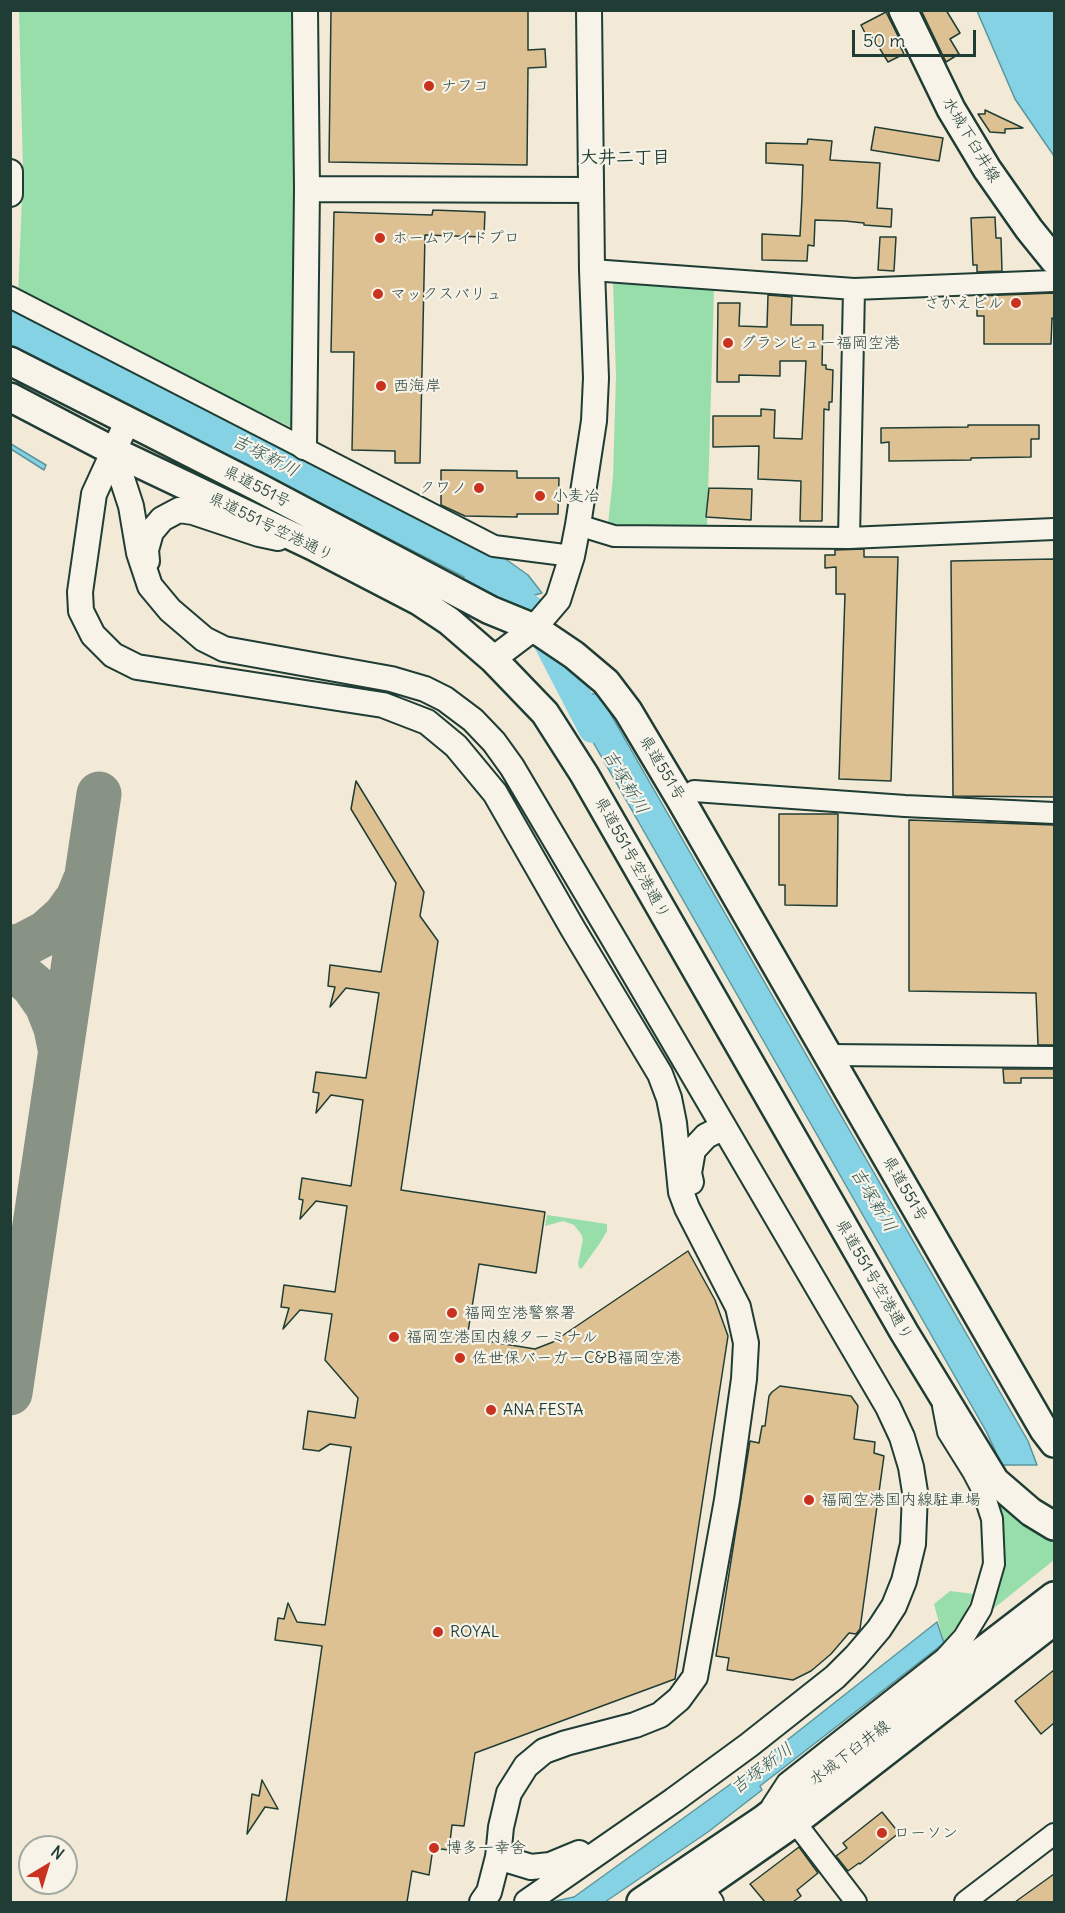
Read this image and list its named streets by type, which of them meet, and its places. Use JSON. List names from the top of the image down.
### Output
{
  "streets": {
    "main road": ["水城下臼井線", "県道551号", "県道551号空港通り"]
  },
  "districts": ["大井二丁目"],
  "water": ["吉塚新川"],
  "places": [
    "ナフコ",
    "ホームワイドプロ",
    "マックスバリュ",
    "さかえビル",
    "グランビュー福岡空港",
    "西海岸",
    "クワノ",
    "小麦冶",
    "福岡空港警察署",
    "福岡空港国内線ターミナル",
    "佐世保バーガーC&B福岡空港",
    "ANA FESTA",
    "福岡空港国内線駐車場",
    "ROYAL",
    "ローソン",
    "博多一幸舍"
  ],
  "scale_bar": "50 m",
  "north": "top right"
}
